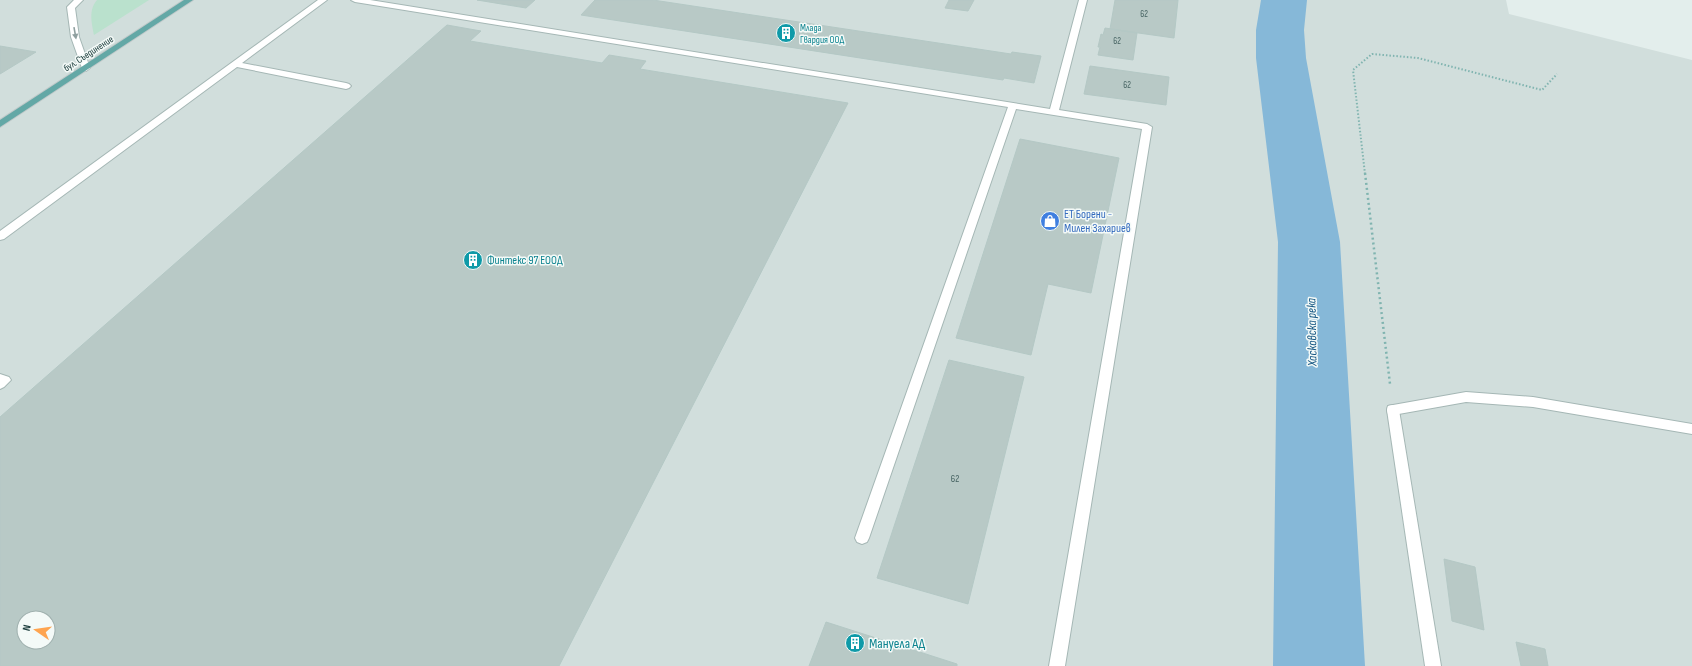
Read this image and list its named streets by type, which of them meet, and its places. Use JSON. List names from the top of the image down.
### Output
{
  "streets": {
    "main road": ["бул. Съединение"]
  },
  "water": ["Хасковска река"],
  "places": {
    "building": ["Млада Гвардия ООД", "Финтекс 97 ЕООД", "Мануела АД"],
    "shop": ["ЕТ Борени - Милен Захариев"]
  },
  "house_numbers": [
    "62",
    "62",
    "62",
    "62"
  ],
  "north": "left"
}
